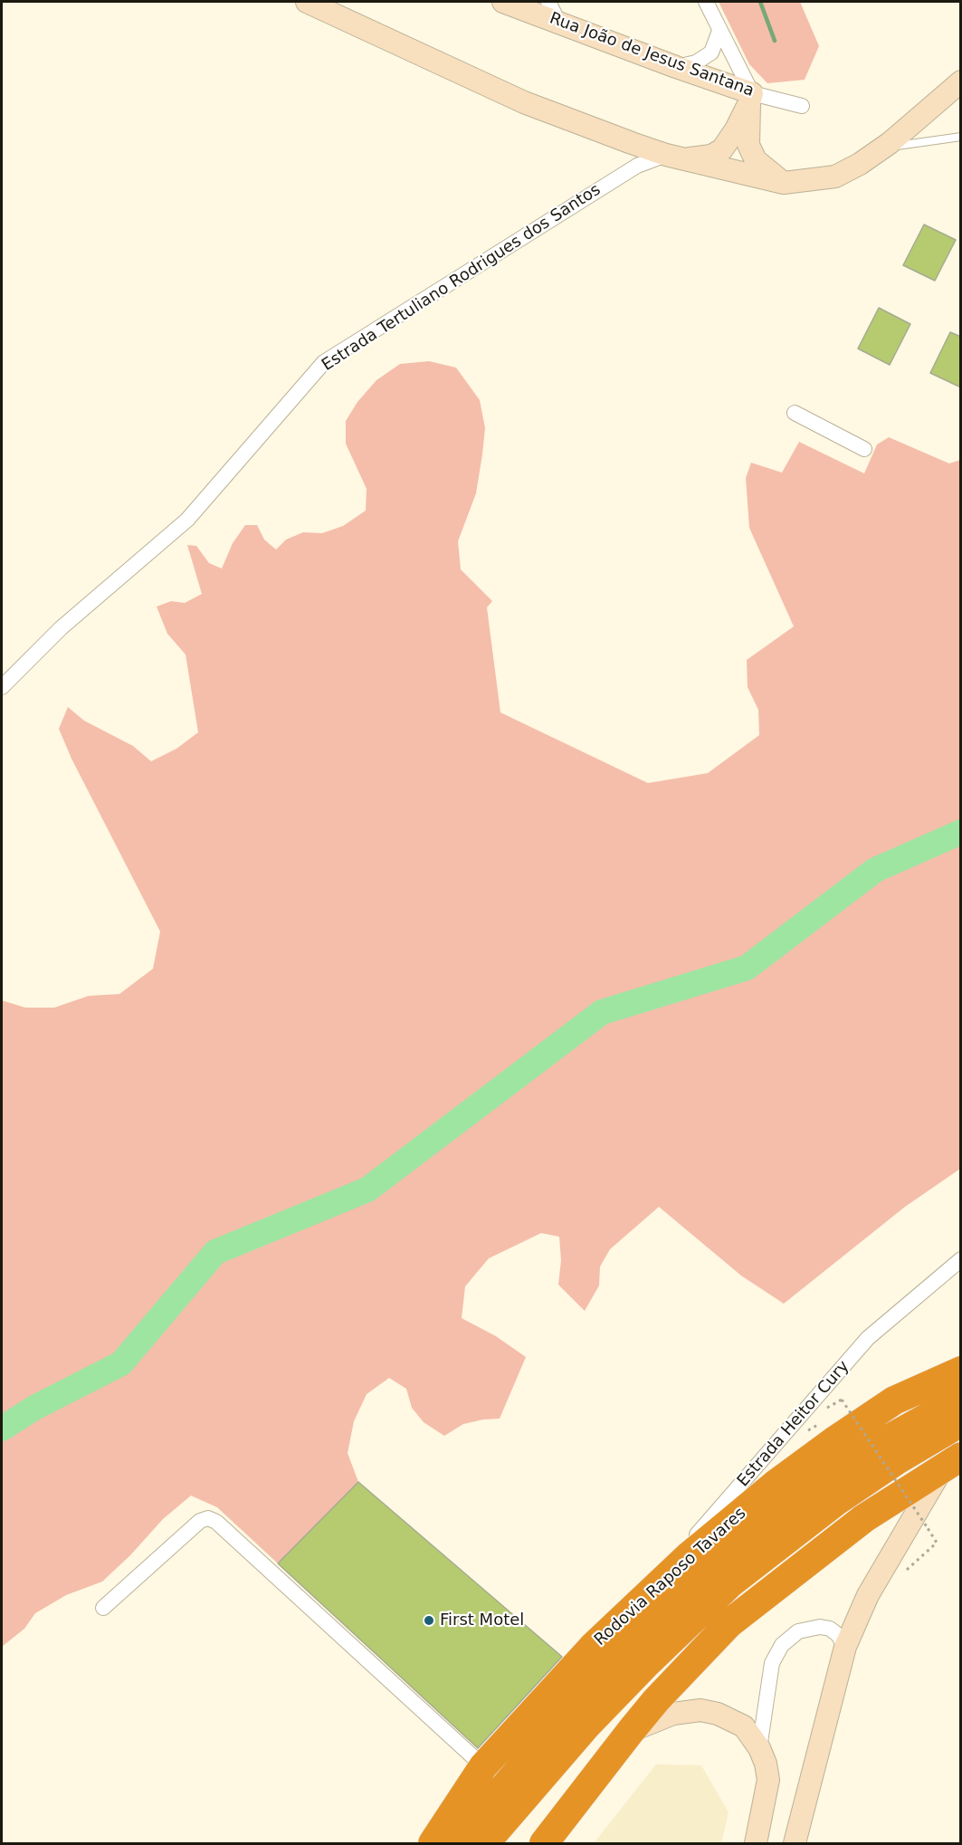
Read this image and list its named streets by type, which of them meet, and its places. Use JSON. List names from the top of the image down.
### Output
{
  "streets": {
    "highway": ["Rodovia Raposo Tavares"],
    "main road": ["Rua João de Jesus Santana"],
    "street": ["Estrada Tertuliano Rodrigues dos Santos", "Estrada Heitor Cury"]
  },
  "crossings": [
    ["Estrada Heitor Cury", "Rodovia Raposo Tavares"]
  ],
  "places": ["First Motel"]
}
